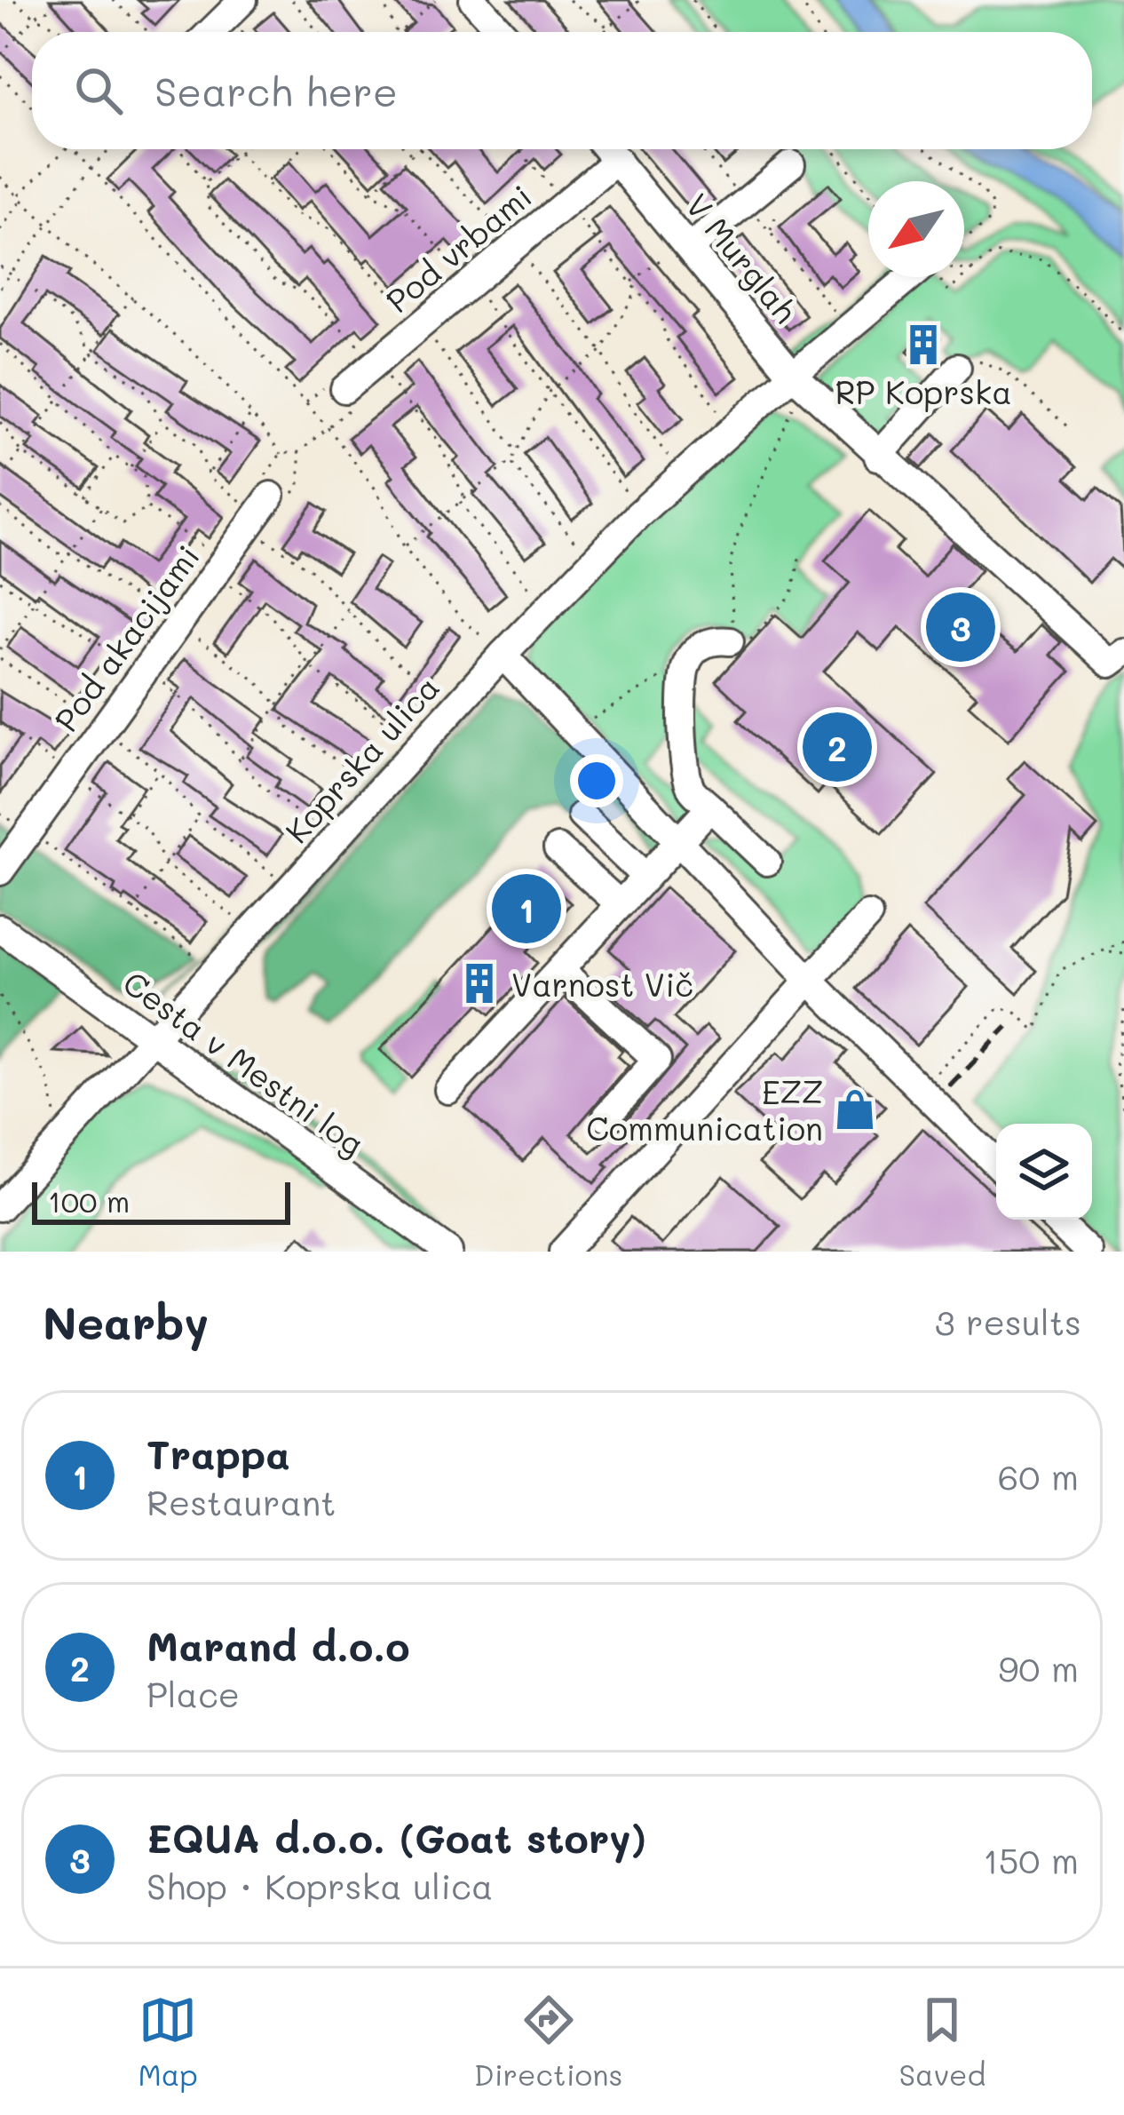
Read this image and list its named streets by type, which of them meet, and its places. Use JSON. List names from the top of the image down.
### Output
{
  "streets": {
    "street": [
      "Pod vrbami",
      "V Murglah",
      "Pod akacijami",
      "Koprska ulica",
      "Cesta v Mestni log"
    ]
  },
  "crossings": [
    ["Pod vrbami", "V Murglah"],
    ["V Murglah", "Koprska ulica"],
    ["Koprska ulica", "Cesta v Mestni log"]
  ],
  "places": {
    "building": ["RP Koprska", "Varnost Vič"],
    "shop": ["EZZ Communication"]
  },
  "scale_bar": "100 m",
  "north": "bottom left",
  "page": {
    "search": "Search here",
    "pins": ["3", "2", "1"],
    "scale": "100 m",
    "heading": ["Nearby", "3 results"],
    "list": [
      {
        "mark": "1",
        "name": "Trappa",
        "note": "Restaurant",
        "value": "60 m"
      },
      {
        "mark": "2",
        "name": "Marand d.o.o",
        "note": "Place",
        "value": "90 m"
      },
      {
        "mark": "3",
        "name": "EQUA d.o.o. (Goat story)",
        "note": "Shop · Koprska ulica",
        "value": "150 m"
      }
    ],
    "nav": ["Map", "Directions", "Saved"]
  }
}
